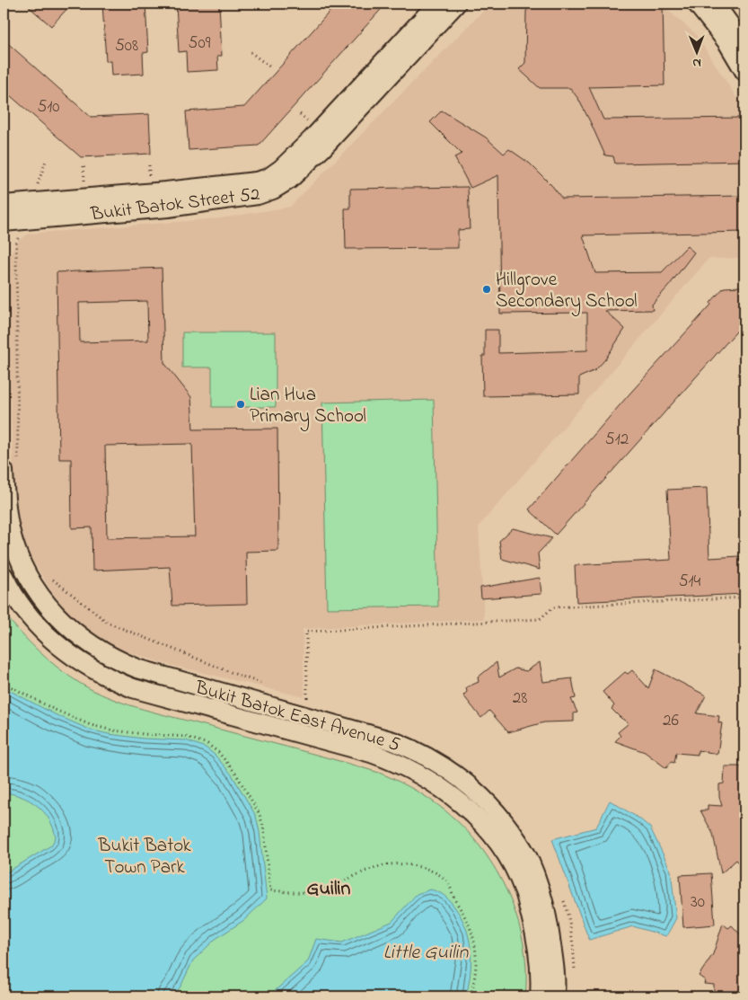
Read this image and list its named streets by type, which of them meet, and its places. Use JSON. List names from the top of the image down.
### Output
{
  "streets": {
    "street": ["Bukit Batok Street 52", "Bukit Batok East Avenue 5"]
  },
  "districts": ["Guilin"],
  "water": ["Little Guilin"],
  "parks": ["Bukit Batok Town Park"],
  "places": ["Hillgrove Secondary School", "Lian Hua Primary School"],
  "house_numbers": [
    "509",
    "508",
    "510",
    "512",
    "514",
    "28",
    "26",
    "30"
  ],
  "north": "bottom"
}
